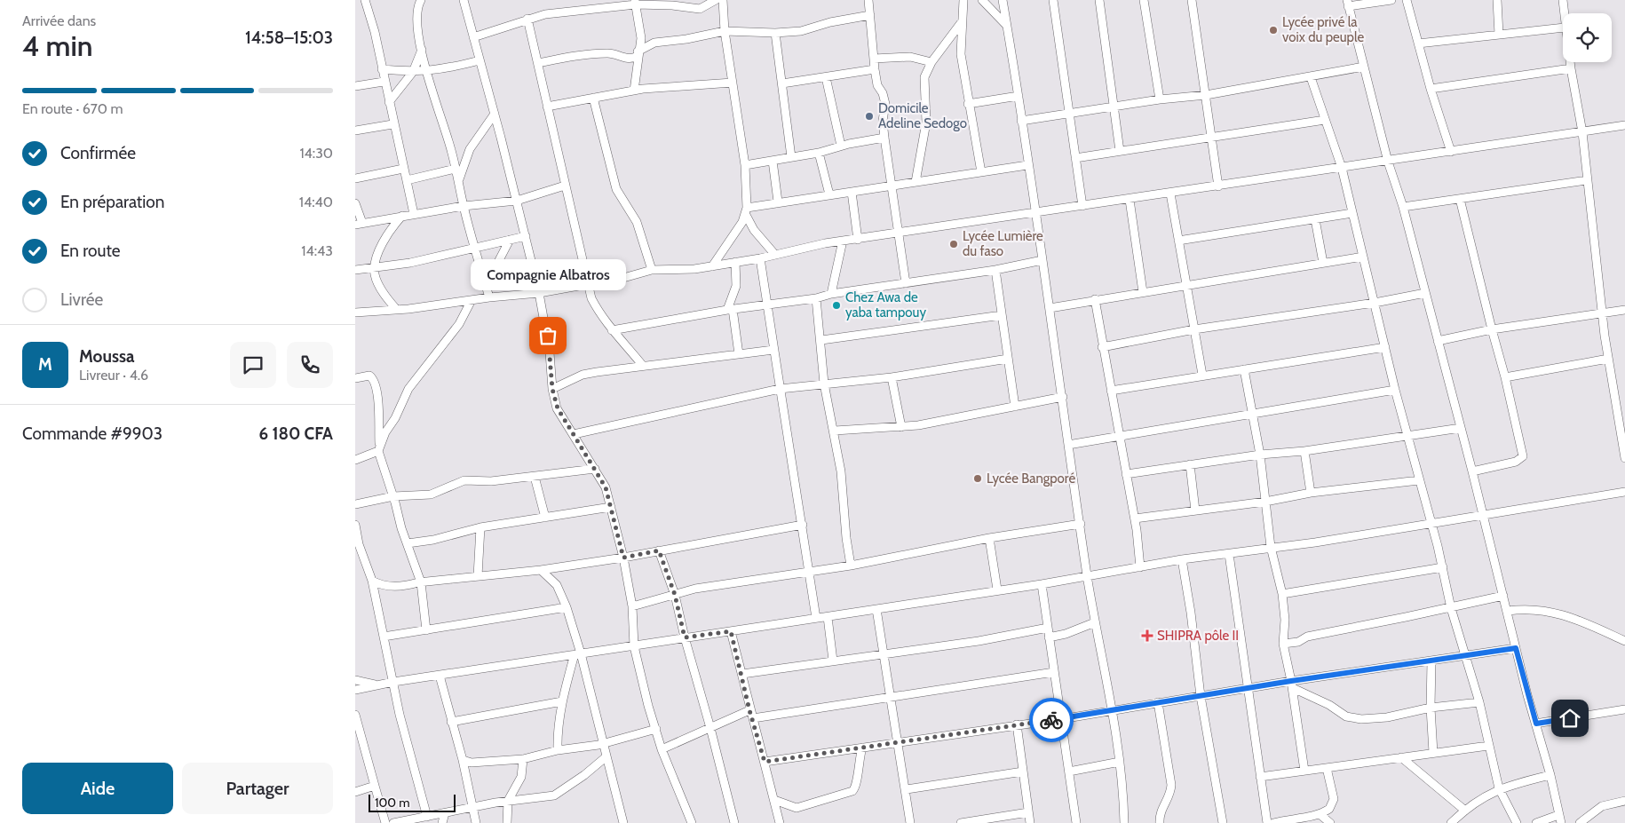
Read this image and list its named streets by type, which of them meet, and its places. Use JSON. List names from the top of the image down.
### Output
{
  "places": {
    "other": [
      "Lycée privé la voix du peuple",
      "Domicile Adeline Sedogo",
      "Lycée Lumière du faso",
      "Chez Awa de yaba tampouy",
      "Compagnie Albatros",
      "Lycée Bangporé"
    ],
    "health": ["SHIPRA pôle II"]
  },
  "scale_bar": "100 m",
  "page": {
    "heading": ["4 min", "Arrivée dans", "14:58–15:03"],
    "panel": [
      "Moussa",
      "Livreur · 4.6",
      "Commande #9903",
      "6 180 CFA"
    ],
    "bar": "En route · 670 m",
    "list": [
      ["Confirmée", "14:30"],
      ["En préparation", "14:40"],
      ["En route", "14:43"],
      "Livrée"
    ],
    "bubble": "Compagnie Albatros",
    "round": "M",
    "buttons": ["Aide", "Partager"],
    "scale": "100 m"
  }
}
